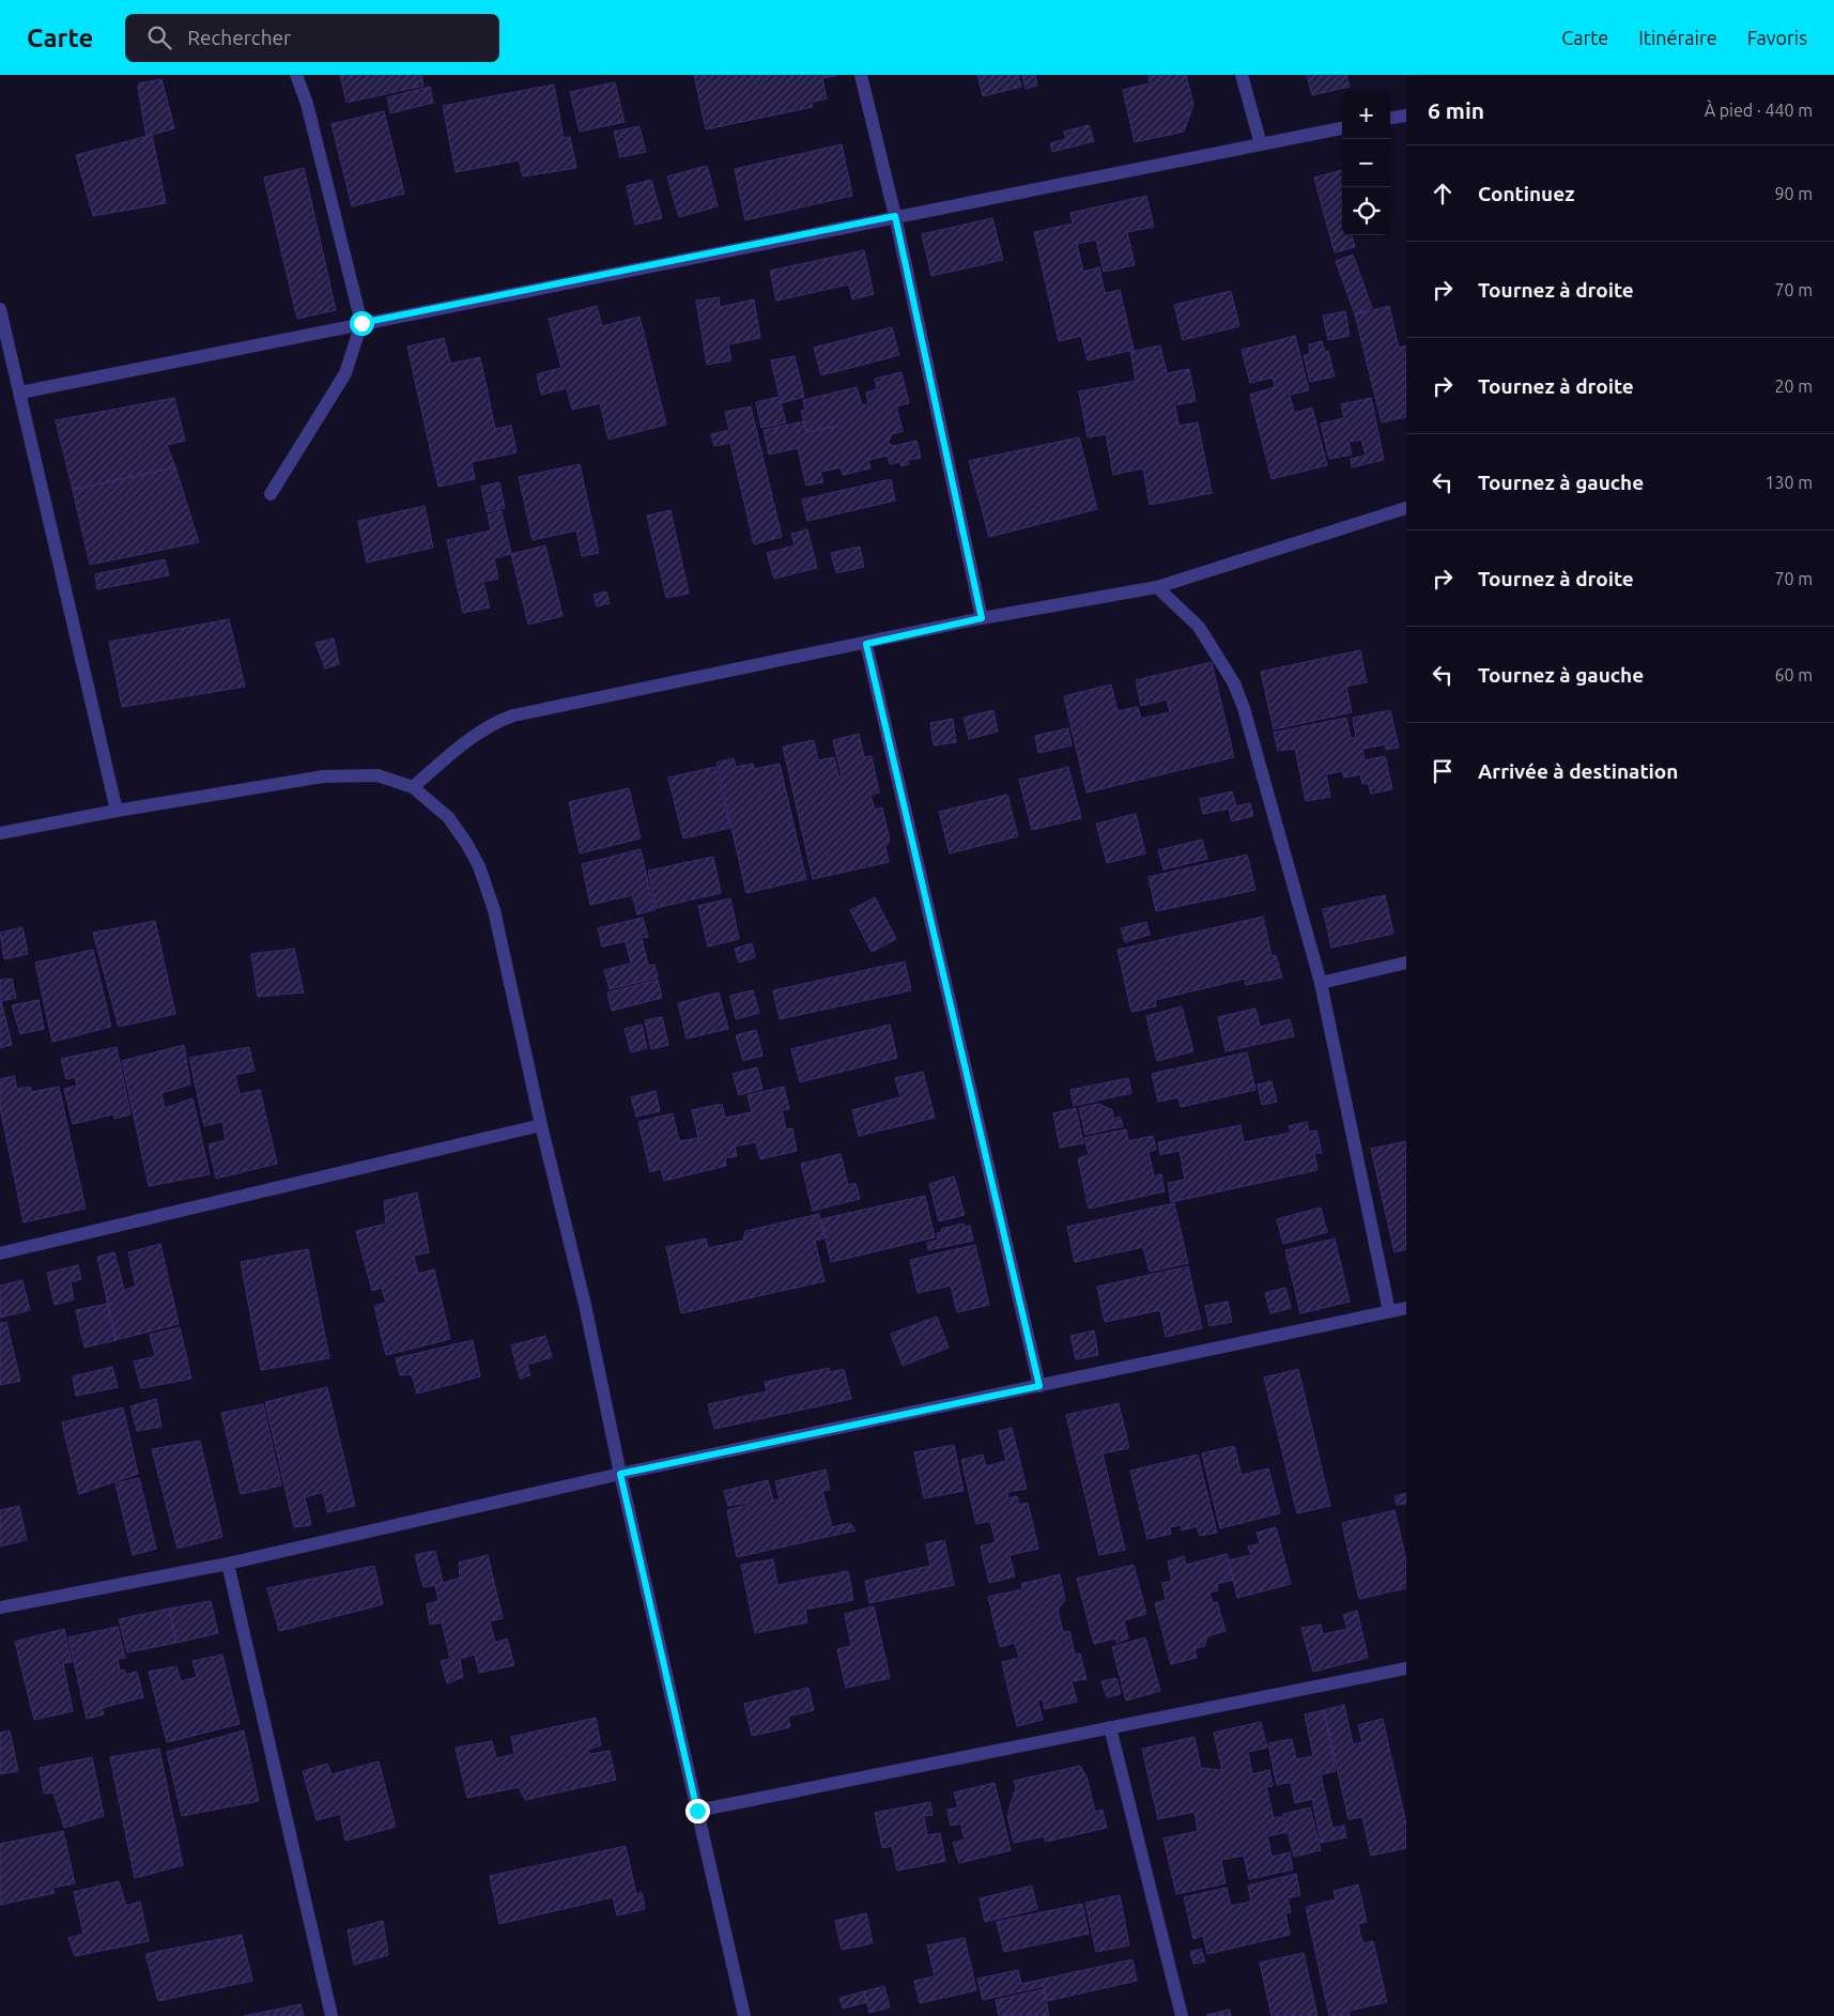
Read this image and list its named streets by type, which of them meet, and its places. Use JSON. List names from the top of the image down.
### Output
{
  "page": {
    "header": "Carte",
    "search": "Rechercher",
    "nav": ["Carte", "Itinéraire", "Favoris"],
    "heading": ["6 min", "À pied · 440 m"],
    "map_buttons": ["+", "−"],
    "list": [
      ["Continuez", "90 m"],
      ["Tournez à droite", "70 m"],
      ["Tournez à droite", "20 m"],
      ["Tournez à gauche", "130 m"],
      ["Tournez à droite", "70 m"],
      ["Tournez à gauche", "60 m"],
      "Arrivée à destination"
    ]
  }
}
